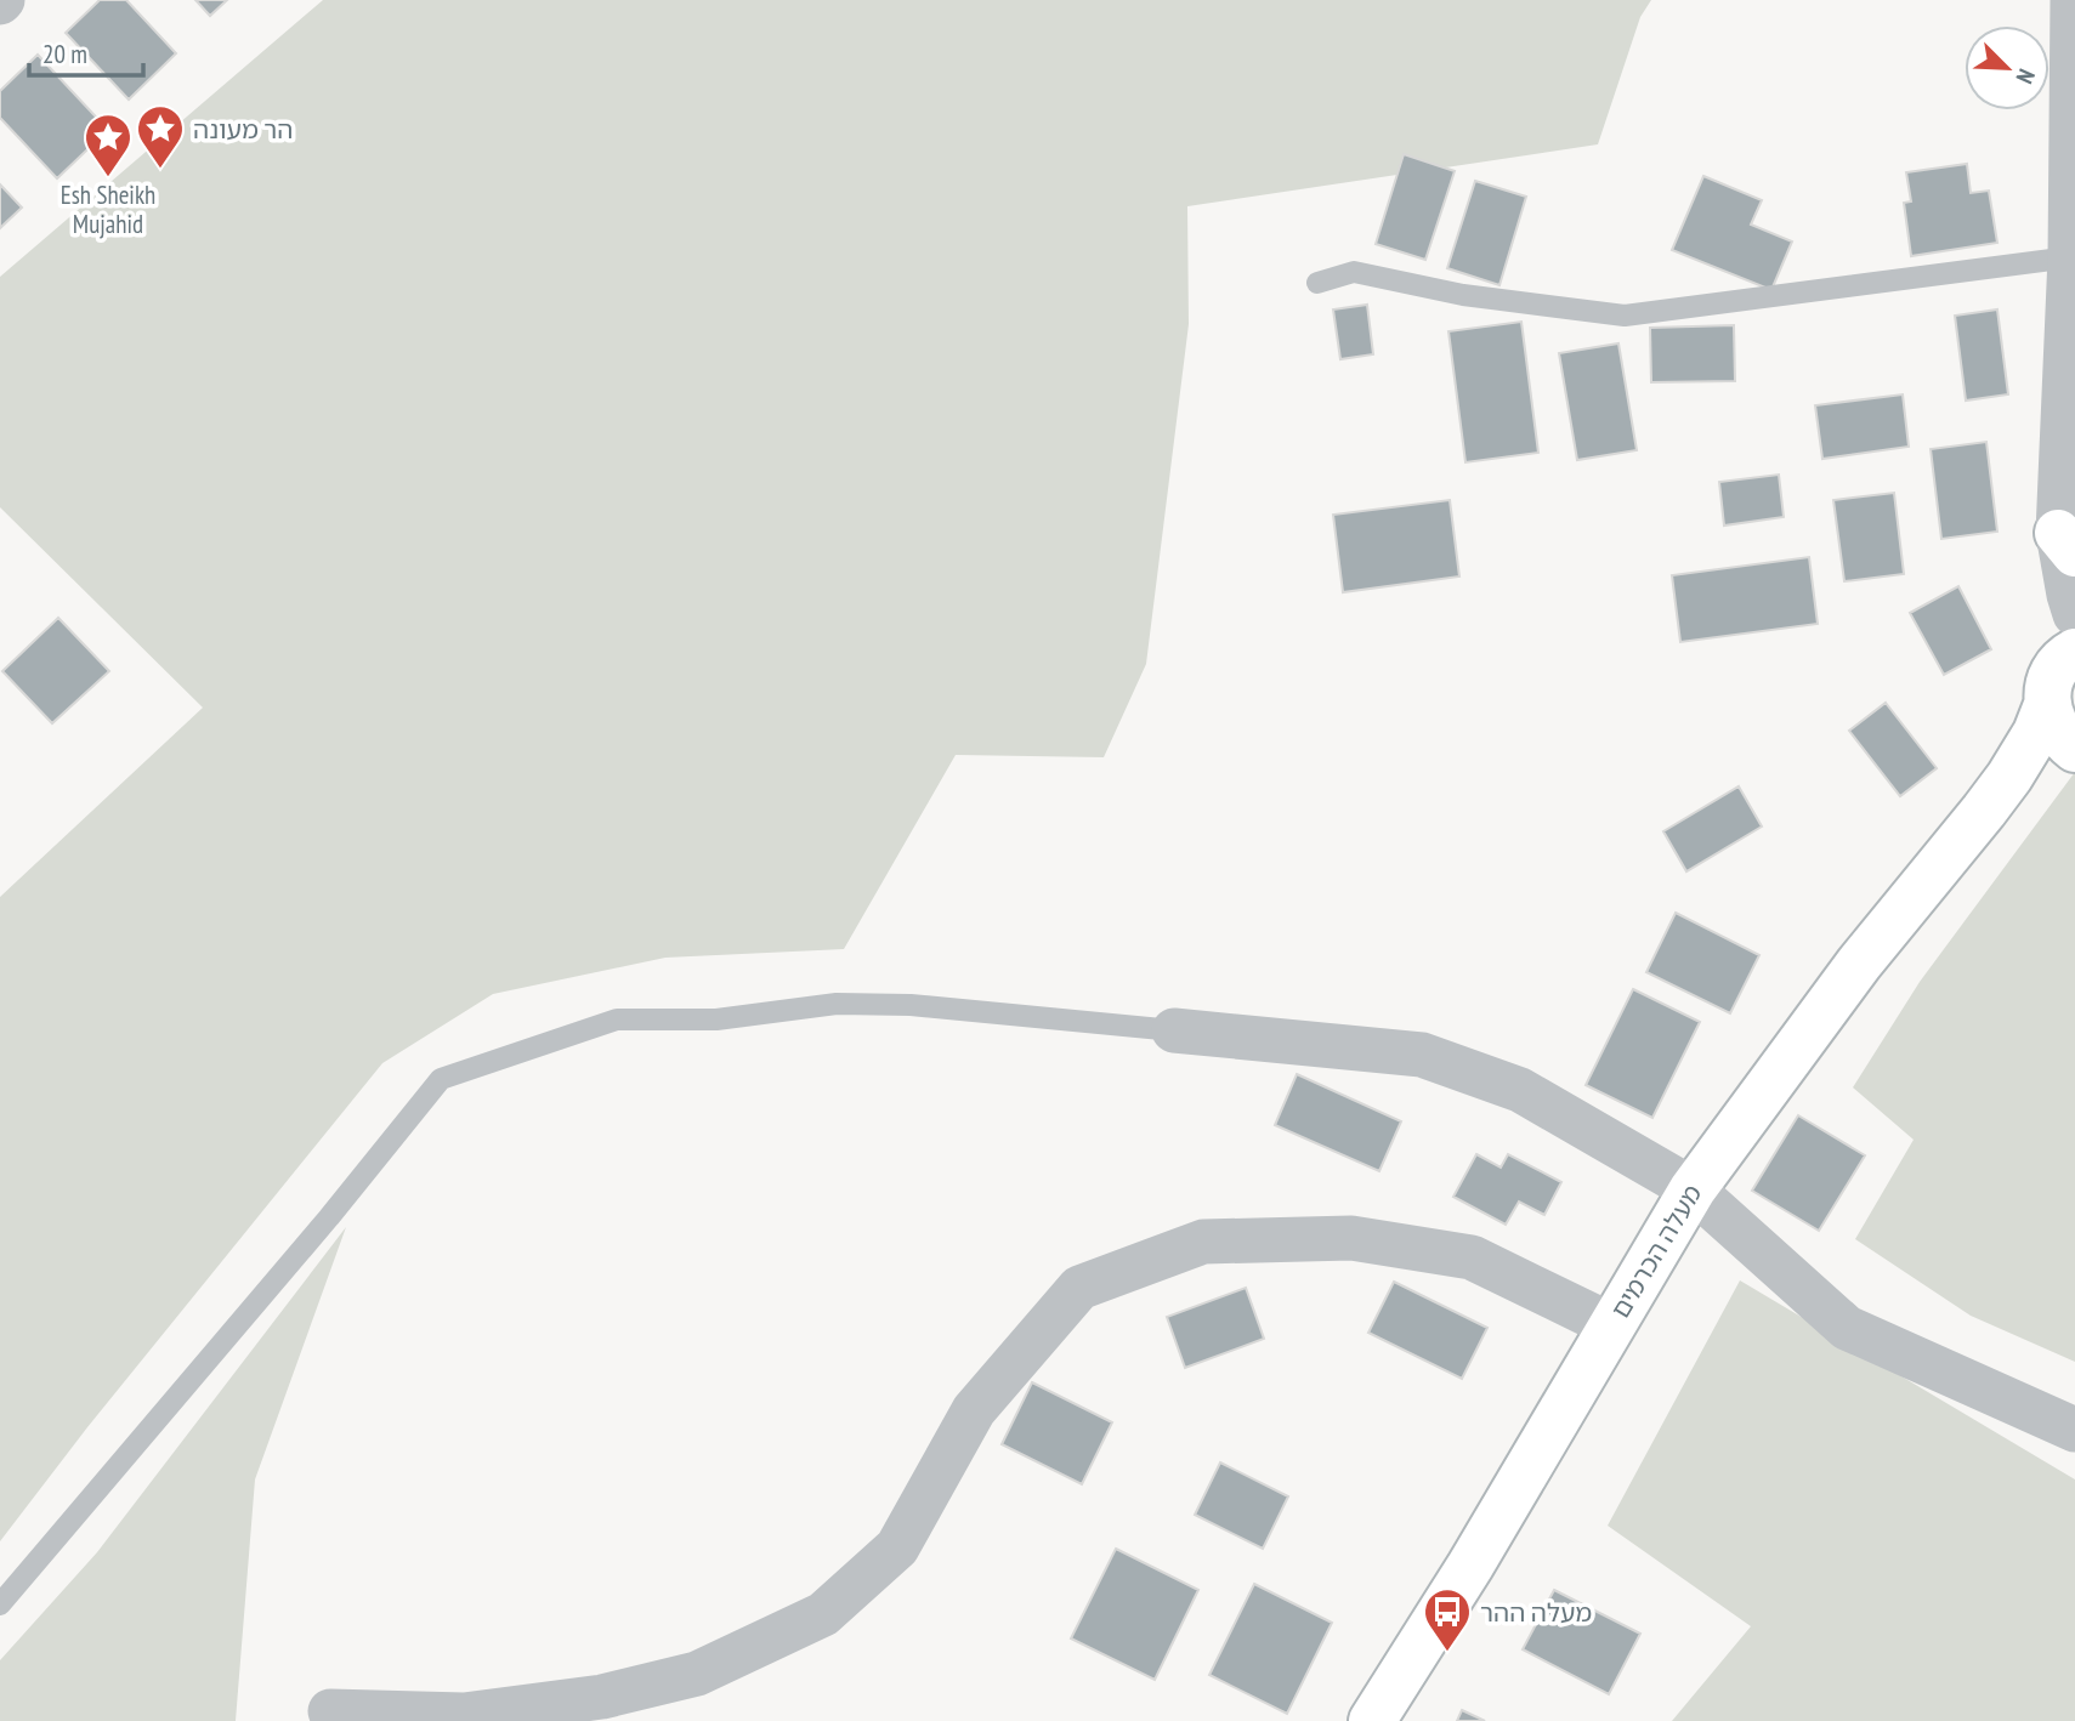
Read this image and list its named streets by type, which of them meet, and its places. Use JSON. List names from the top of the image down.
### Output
{
  "streets": {
    "street": ["מעלה הכרמים"]
  },
  "places": {
    "place": ["הר מעונה", "Esh Sheikh Mujahid"],
    "bus stop": ["מעלה ההר"]
  },
  "scale_bar": "20 m",
  "north": "bottom right"
}
